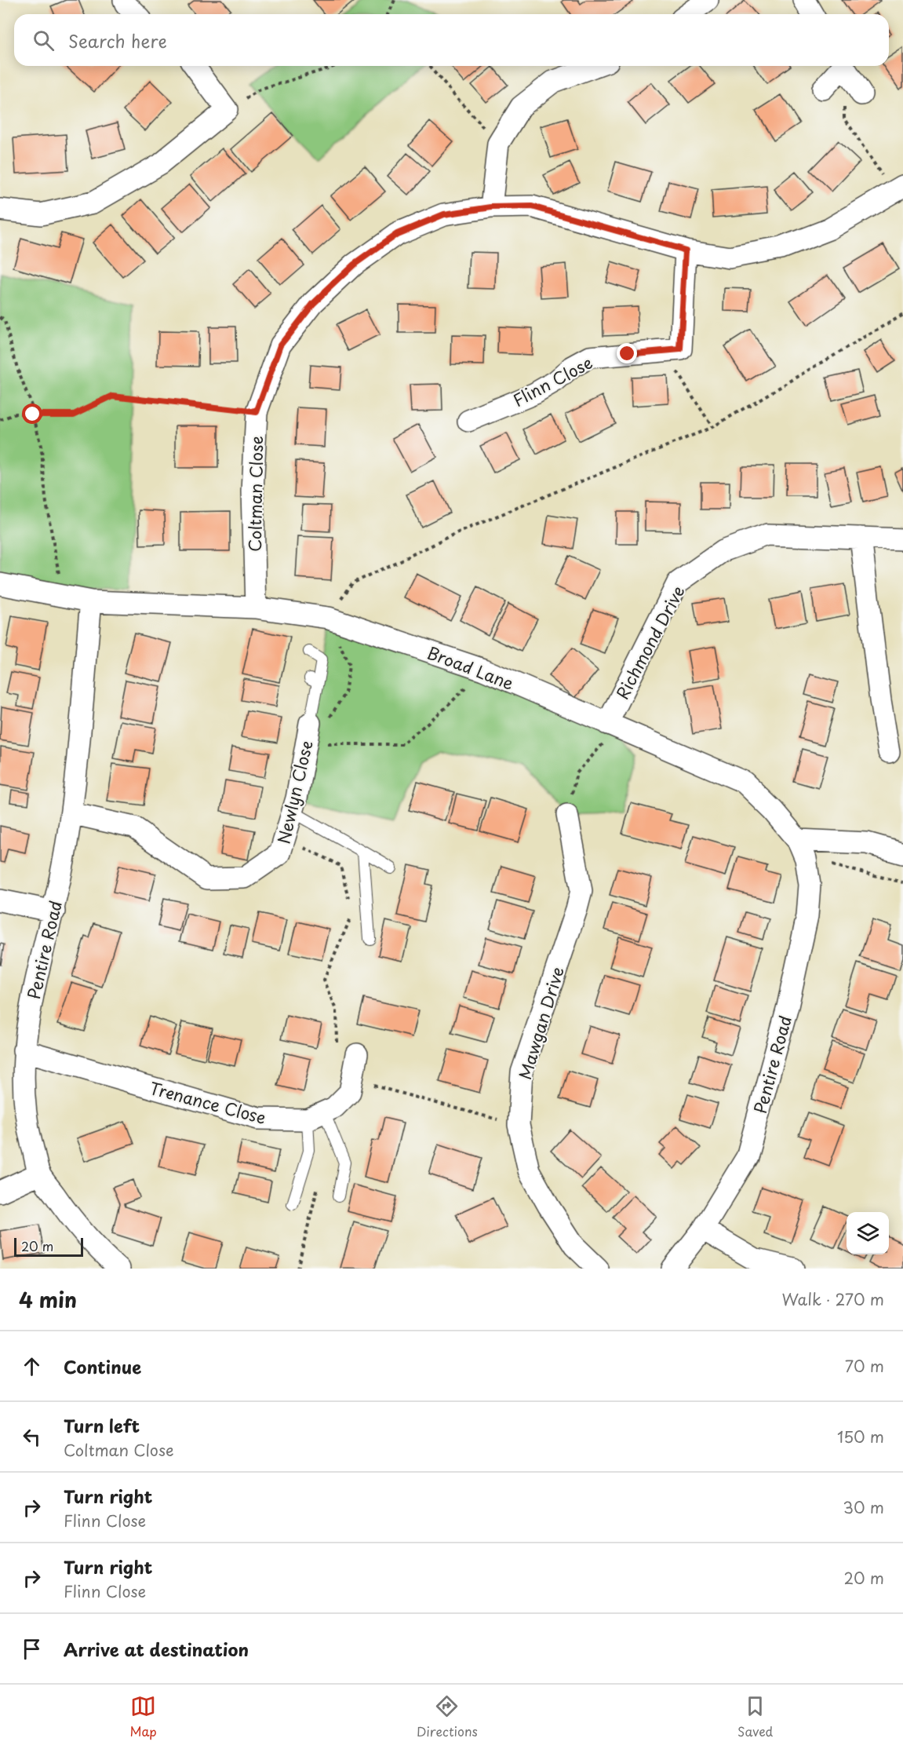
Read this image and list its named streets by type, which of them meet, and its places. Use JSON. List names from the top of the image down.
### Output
{
  "streets": {
    "street": [
      "Flinn Close",
      "Coltman Close",
      "Richmond Drive",
      "Broad Lane",
      "Newlyn Close",
      "Pentire Road",
      "Mawgan Drive",
      "Trenance Close"
    ]
  },
  "crossings": [
    ["Coltman Close", "Broad Lane"],
    ["Richmond Drive", "Broad Lane"],
    ["Broad Lane", "Pentire Road"],
    ["Newlyn Close", "Pentire Road"],
    ["Pentire Road", "Trenance Close"]
  ],
  "scale_bar": "20 m",
  "page": {
    "search": "Search here",
    "scale": "20 m",
    "heading": ["4 min", "Walk · 270 m"],
    "list": [
      ["Continue", "70 m"],
      ["Turn left", "Coltman Close", "150 m"],
      ["Turn right", "Flinn Close", "30 m"],
      ["Turn right", "Flinn Close", "20 m"],
      "Arrive at destination"
    ],
    "nav": ["Map", "Directions", "Saved"]
  }
}
